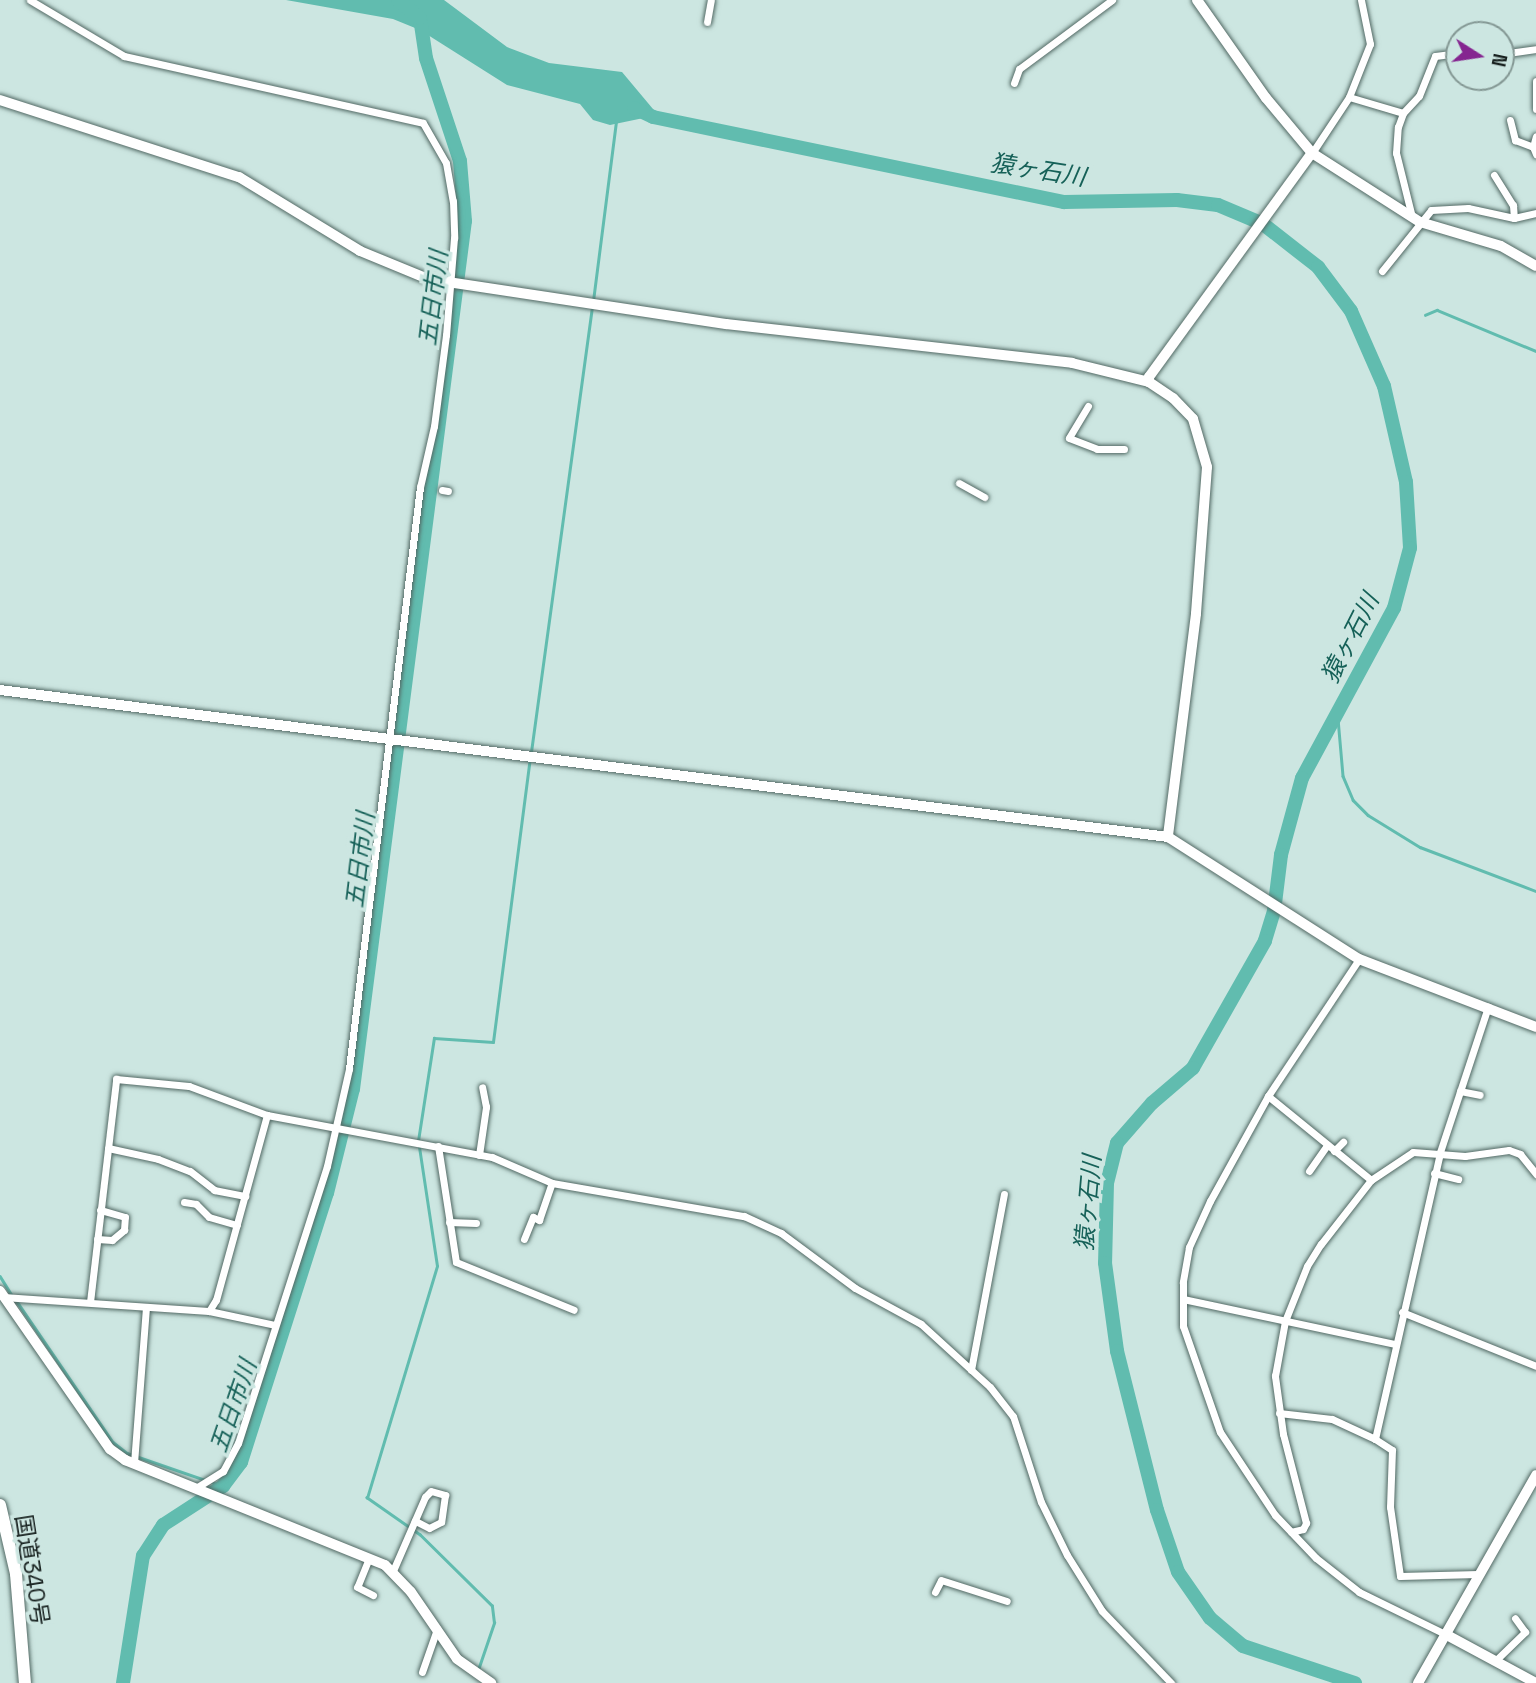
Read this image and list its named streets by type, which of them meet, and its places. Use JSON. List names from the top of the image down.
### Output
{
  "streets": {
    "highway": ["国道340号"]
  },
  "water": ["猿ヶ石川", "五日市川"],
  "north": "right"
}
